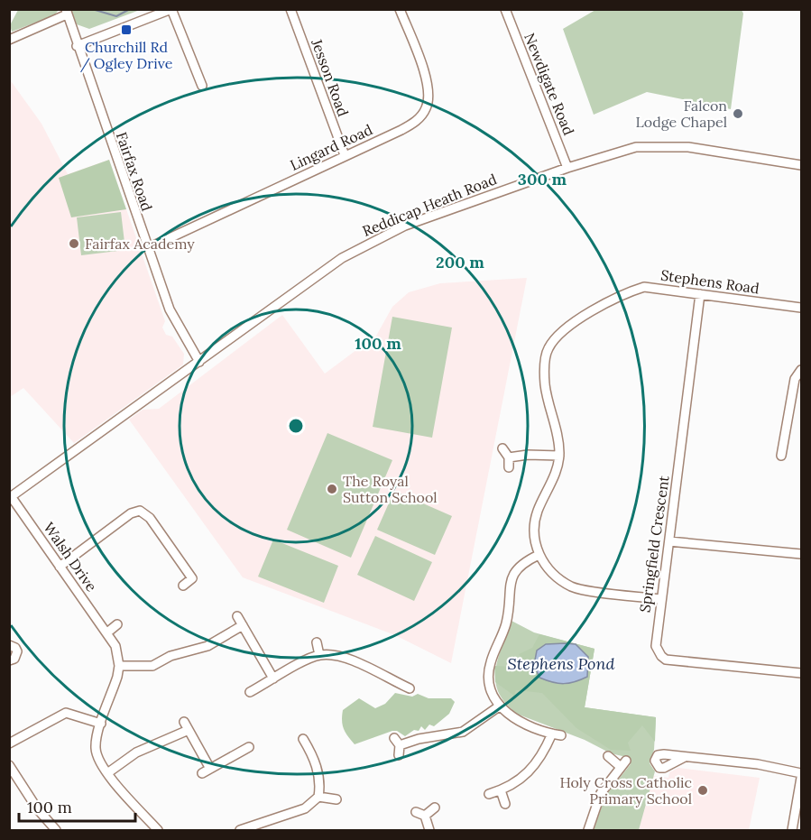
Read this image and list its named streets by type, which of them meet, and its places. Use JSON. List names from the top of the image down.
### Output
{
  "streets": {
    "street": [
      "Jesson Road",
      "Newdigate Road",
      "Lingard Road",
      "Fairfax Road",
      "Reddicap Heath Road",
      "Stephens Road",
      "Springfield Crescent",
      "Walsh Drive"
    ]
  },
  "crossings": [
    ["Jesson Road", "Lingard Road"],
    ["Newdigate Road", "Reddicap Heath Road"],
    ["Lingard Road", "Fairfax Road"],
    ["Fairfax Road", "Reddicap Heath Road"],
    ["Reddicap Heath Road", "Walsh Drive"],
    ["Stephens Road", "Springfield Crescent"]
  ],
  "water": ["Stephens Pond"],
  "places": {
    "transit": ["Churchill Rd / Ogley Drive"],
    "other": [
      "Falcon Lodge Chapel",
      "Fairfax Academy",
      "The Royal Sutton School",
      "Holy Cross Catholic Primary School"
    ]
  },
  "scale_bar": "100 m",
  "rings": ["300 m", "200 m", "100 m"]
}
